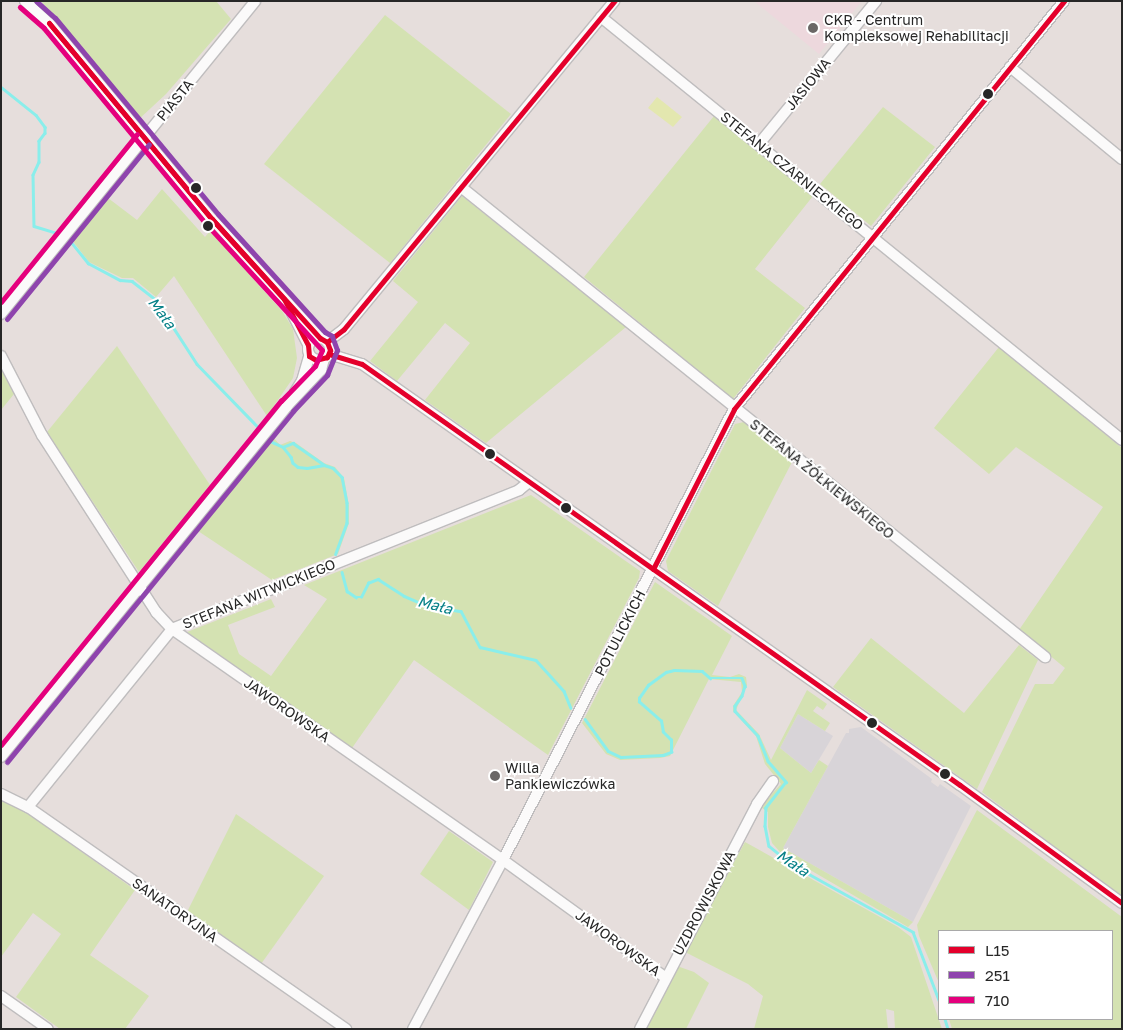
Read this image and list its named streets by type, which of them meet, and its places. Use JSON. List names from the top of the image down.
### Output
{
  "streets": {
    "street": [
      "JASIOWA",
      "PIASTA",
      "STEFANA CZARNIECKIEGO",
      "STEFANA ŻÓŁKIEWSKIEGO",
      "STEFANA WITWICKIEGO",
      "POTULICKICH",
      "JAWOROWSKA",
      "UZDROWISKOWA",
      "SANATORYJNA"
    ]
  },
  "crossings": [
    ["JASIOWA", "STEFANA CZARNIECKIEGO"],
    ["STEFANA CZARNIECKIEGO", "POTULICKICH"],
    ["STEFANA ŻÓŁKIEWSKIEGO", "POTULICKICH"],
    ["STEFANA WITWICKIEGO", "JAWOROWSKA"],
    ["STEFANA WITWICKIEGO", "SANATORYJNA"],
    ["POTULICKICH", "JAWOROWSKA"],
    ["JAWOROWSKA", "UZDROWISKOWA"]
  ],
  "water": ["Mała"],
  "places": ["CKR - Centrum Kompleksowej Rehabilitacji", "Willa Pankiewiczówka"],
  "lines": ["transit line L15", "transit line 251", "transit line 710"],
  "legend": ["L15", "251", "710"]
}
